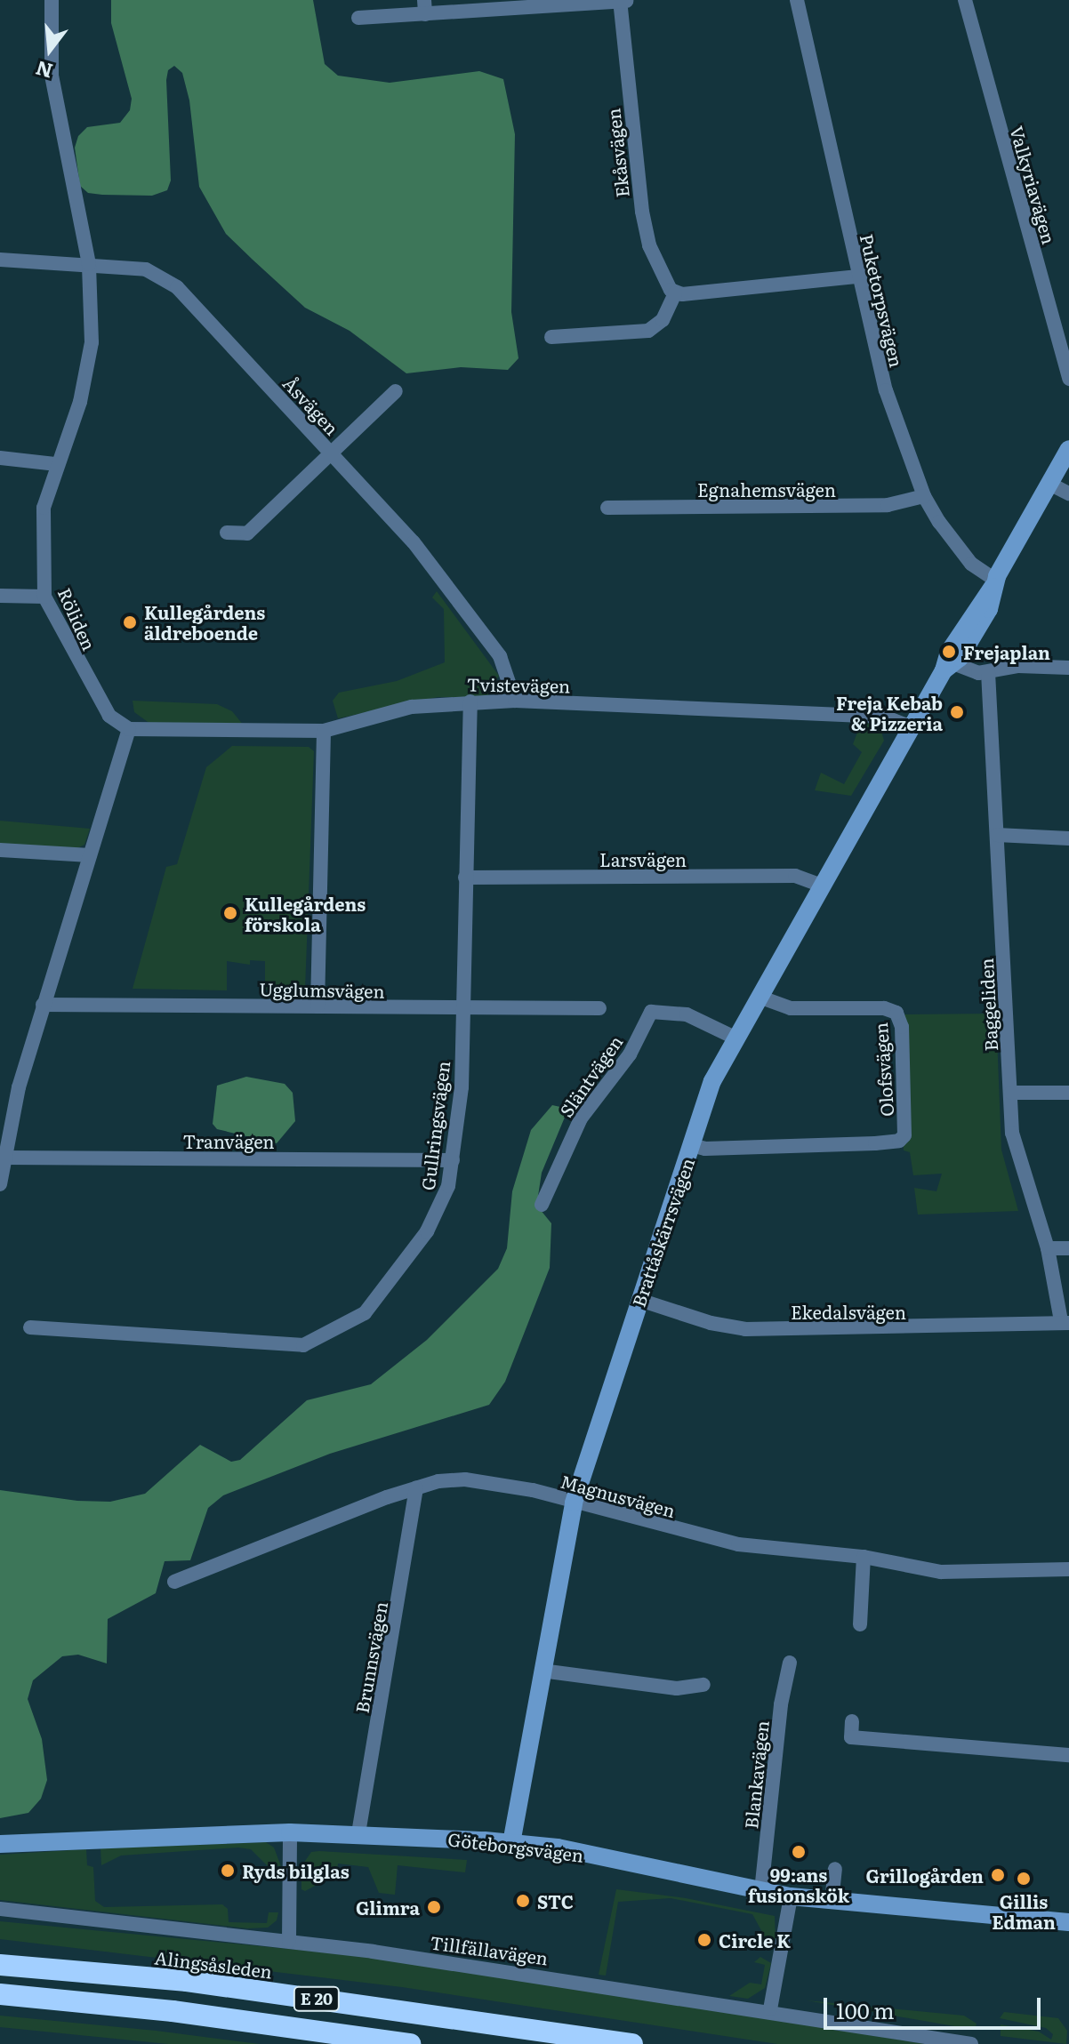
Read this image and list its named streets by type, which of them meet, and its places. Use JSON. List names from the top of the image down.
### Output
{
  "streets": {
    "highway": ["Alingsåsleden", "E 20"],
    "street": [
      "Ekåsvägen",
      "Valkyriavägen",
      "Puketorpsvägen",
      "Åsvägen",
      "Egnahemsvägen",
      "Röliden",
      "Tvistevägen",
      "Larsvägen",
      "Ugglumsvägen",
      "Baggeliden",
      "Olofsvägen",
      "Släntvägen",
      "Gullringsvägen",
      "Tranvägen",
      "Brattåskärrsvägen",
      "Ekedalsvägen",
      "Magnusvägen",
      "Brunnsvägen",
      "Blankavägen",
      "Göteborgsvägen",
      "Tillfällavägen"
    ]
  },
  "crossings": [
    ["Puketorpsvägen", "Egnahemsvägen"],
    ["Puketorpsvägen", "Brattåskärrsvägen"],
    ["Åsvägen", "Röliden"],
    ["Åsvägen", "Tvistevägen"],
    ["Röliden", "Tvistevägen"],
    ["Tvistevägen", "Gullringsvägen"],
    ["Tvistevägen", "Brattåskärrsvägen"],
    ["Larsvägen", "Gullringsvägen"],
    ["Larsvägen", "Brattåskärrsvägen"],
    ["Ugglumsvägen", "Gullringsvägen"],
    ["Baggeliden", "Ekedalsvägen"],
    ["Olofsvägen", "Brattåskärrsvägen"],
    ["Släntvägen", "Brattåskärrsvägen"],
    ["Gullringsvägen", "Tranvägen"],
    ["Brattåskärrsvägen", "Ekedalsvägen"],
    ["Brattåskärrsvägen", "Magnusvägen"],
    ["Brattåskärrsvägen", "Göteborgsvägen"],
    ["Magnusvägen", "Brunnsvägen"],
    ["Brunnsvägen", "Göteborgsvägen"],
    ["Blankavägen", "Göteborgsvägen"]
  ],
  "places": [
    "Kullegårdens äldreboende",
    "Frejaplan",
    "Freja Kebab & Pizzeria",
    "Kullegårdens förskola",
    "99:ans fusionskök",
    "Ryds bilglas",
    "Grillogården",
    "Gillis Edman",
    "STC",
    "Glimra",
    "Circle K"
  ],
  "scale_bar": "100 m",
  "north": "bottom"
}
